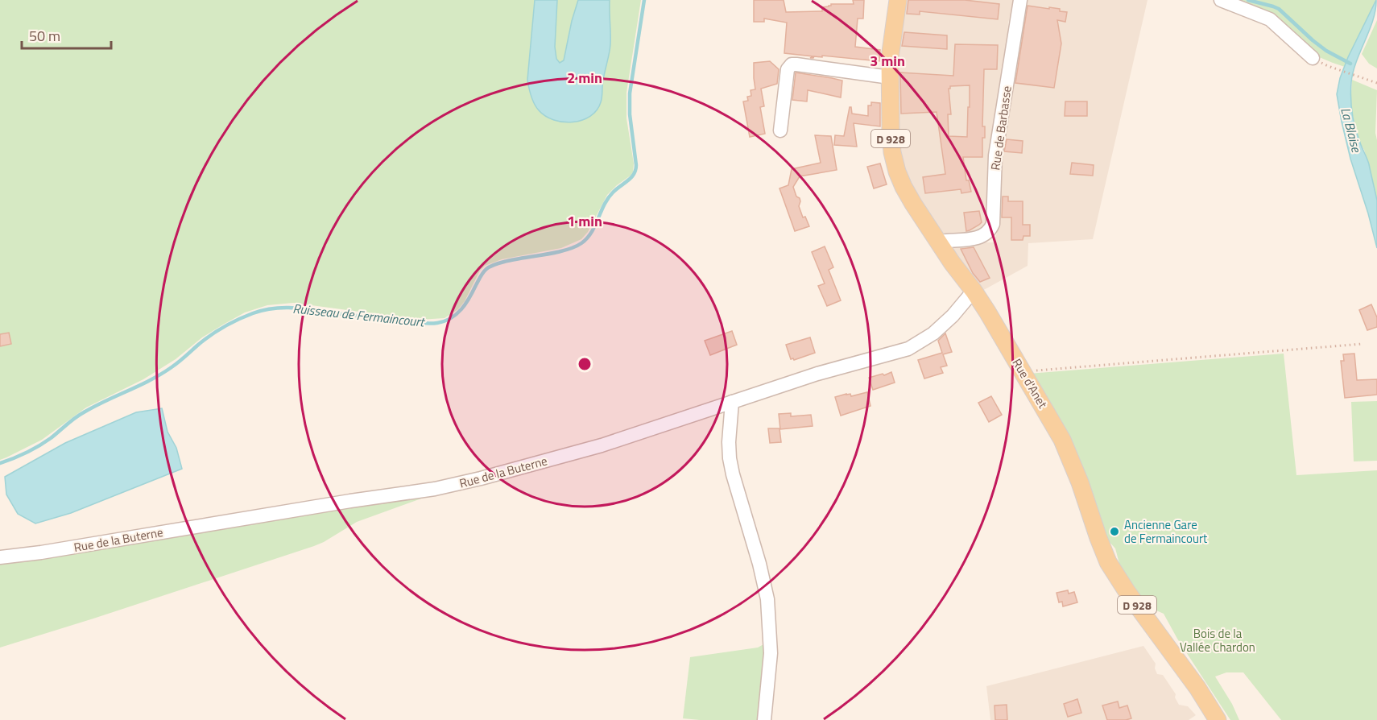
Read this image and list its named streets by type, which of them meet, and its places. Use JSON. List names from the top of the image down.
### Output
{
  "streets": {
    "main road": ["D 928", "Rue d'Anet"],
    "street": ["Rue de Barbasse", "Rue de la Buterne"]
  },
  "crossings": [
    ["Rue de Barbasse", "Rue d'Anet"],
    ["Rue d'Anet", "Rue de la Buterne"]
  ],
  "water": ["La Blaise", "Ruisseau de Fermaincourt"],
  "parks": ["Bois de la Vallée Chardon"],
  "places": ["Ancienne Gare de Fermaincourt"],
  "scale_bar": "50 m",
  "rings": ["3 min", "2 min", "1 min"]
}
